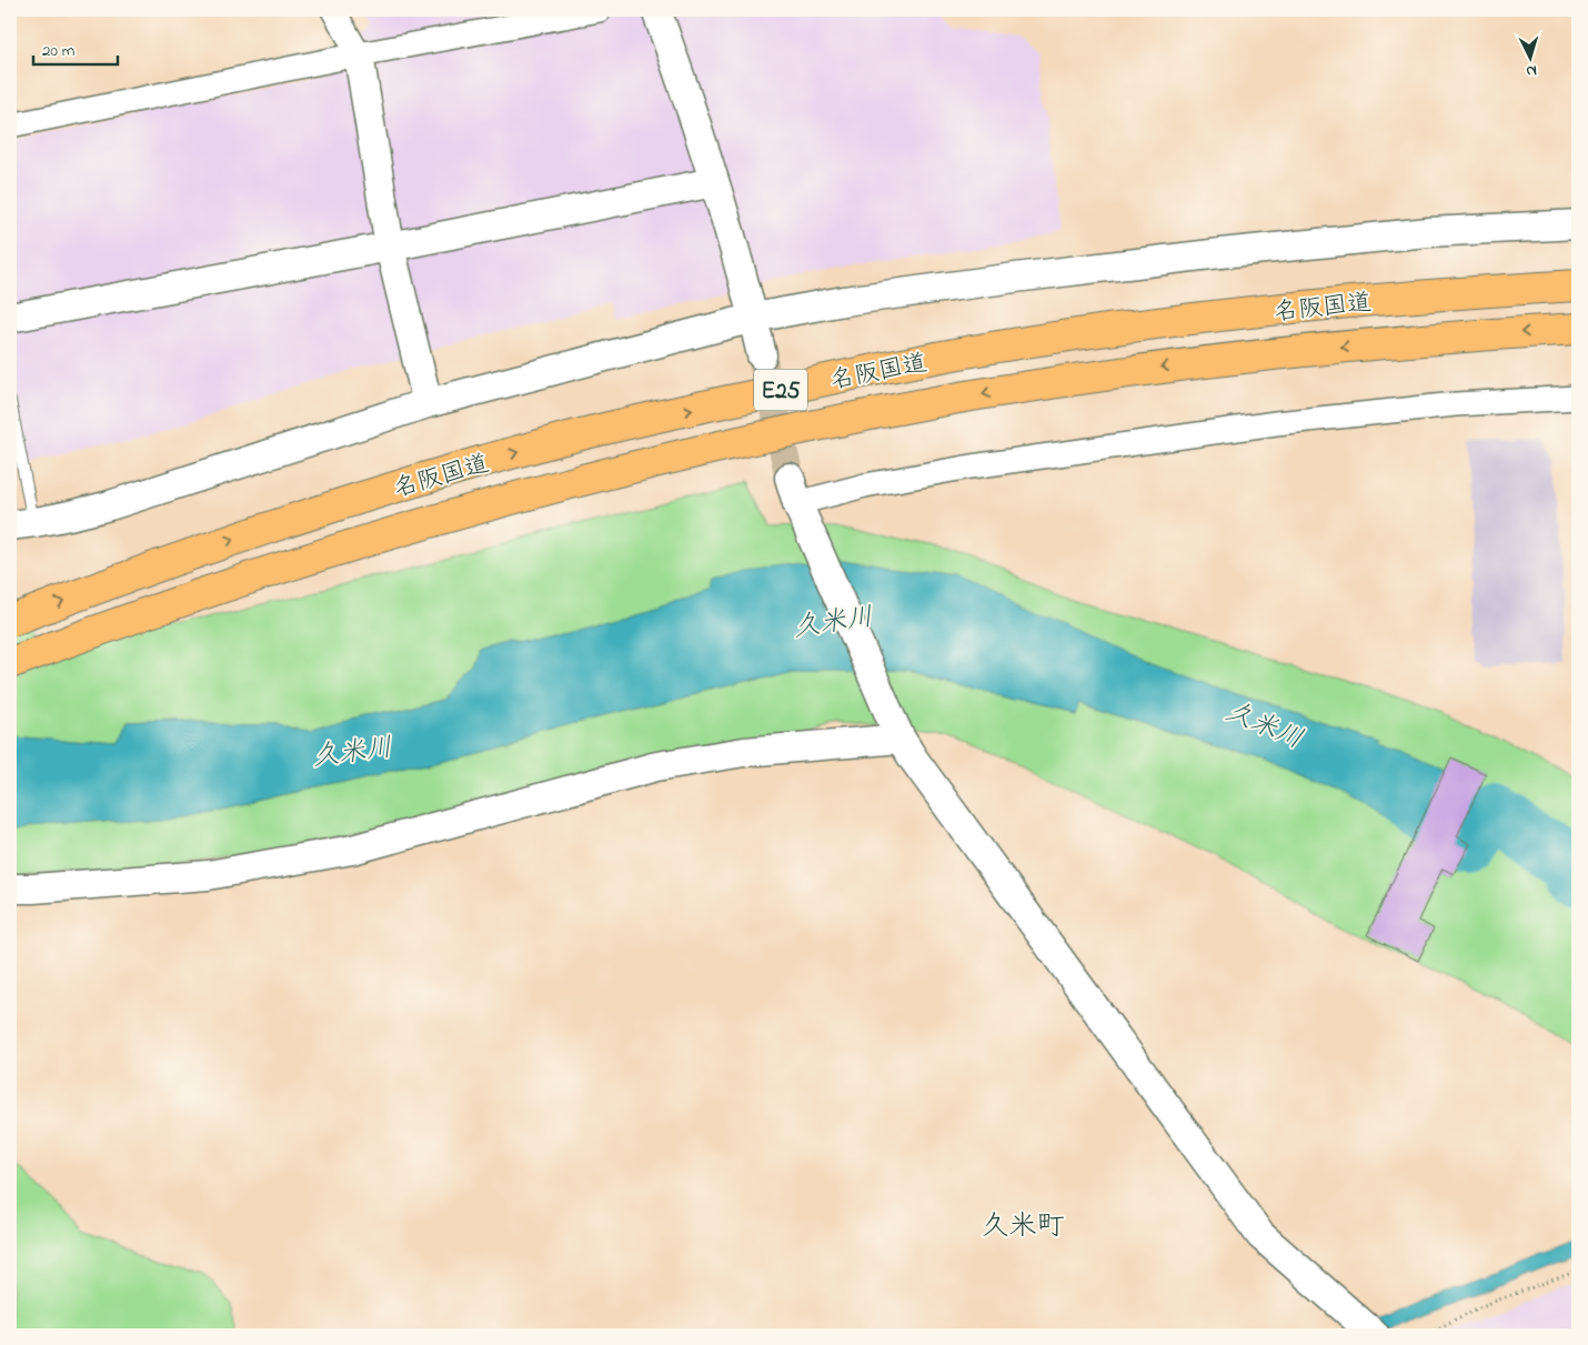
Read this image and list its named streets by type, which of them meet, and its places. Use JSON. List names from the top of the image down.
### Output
{
  "streets": {
    "highway": ["名阪国道", "E25"]
  },
  "districts": ["久米町"],
  "water": ["久米川"],
  "scale_bar": "20 m",
  "north": "bottom"
}
